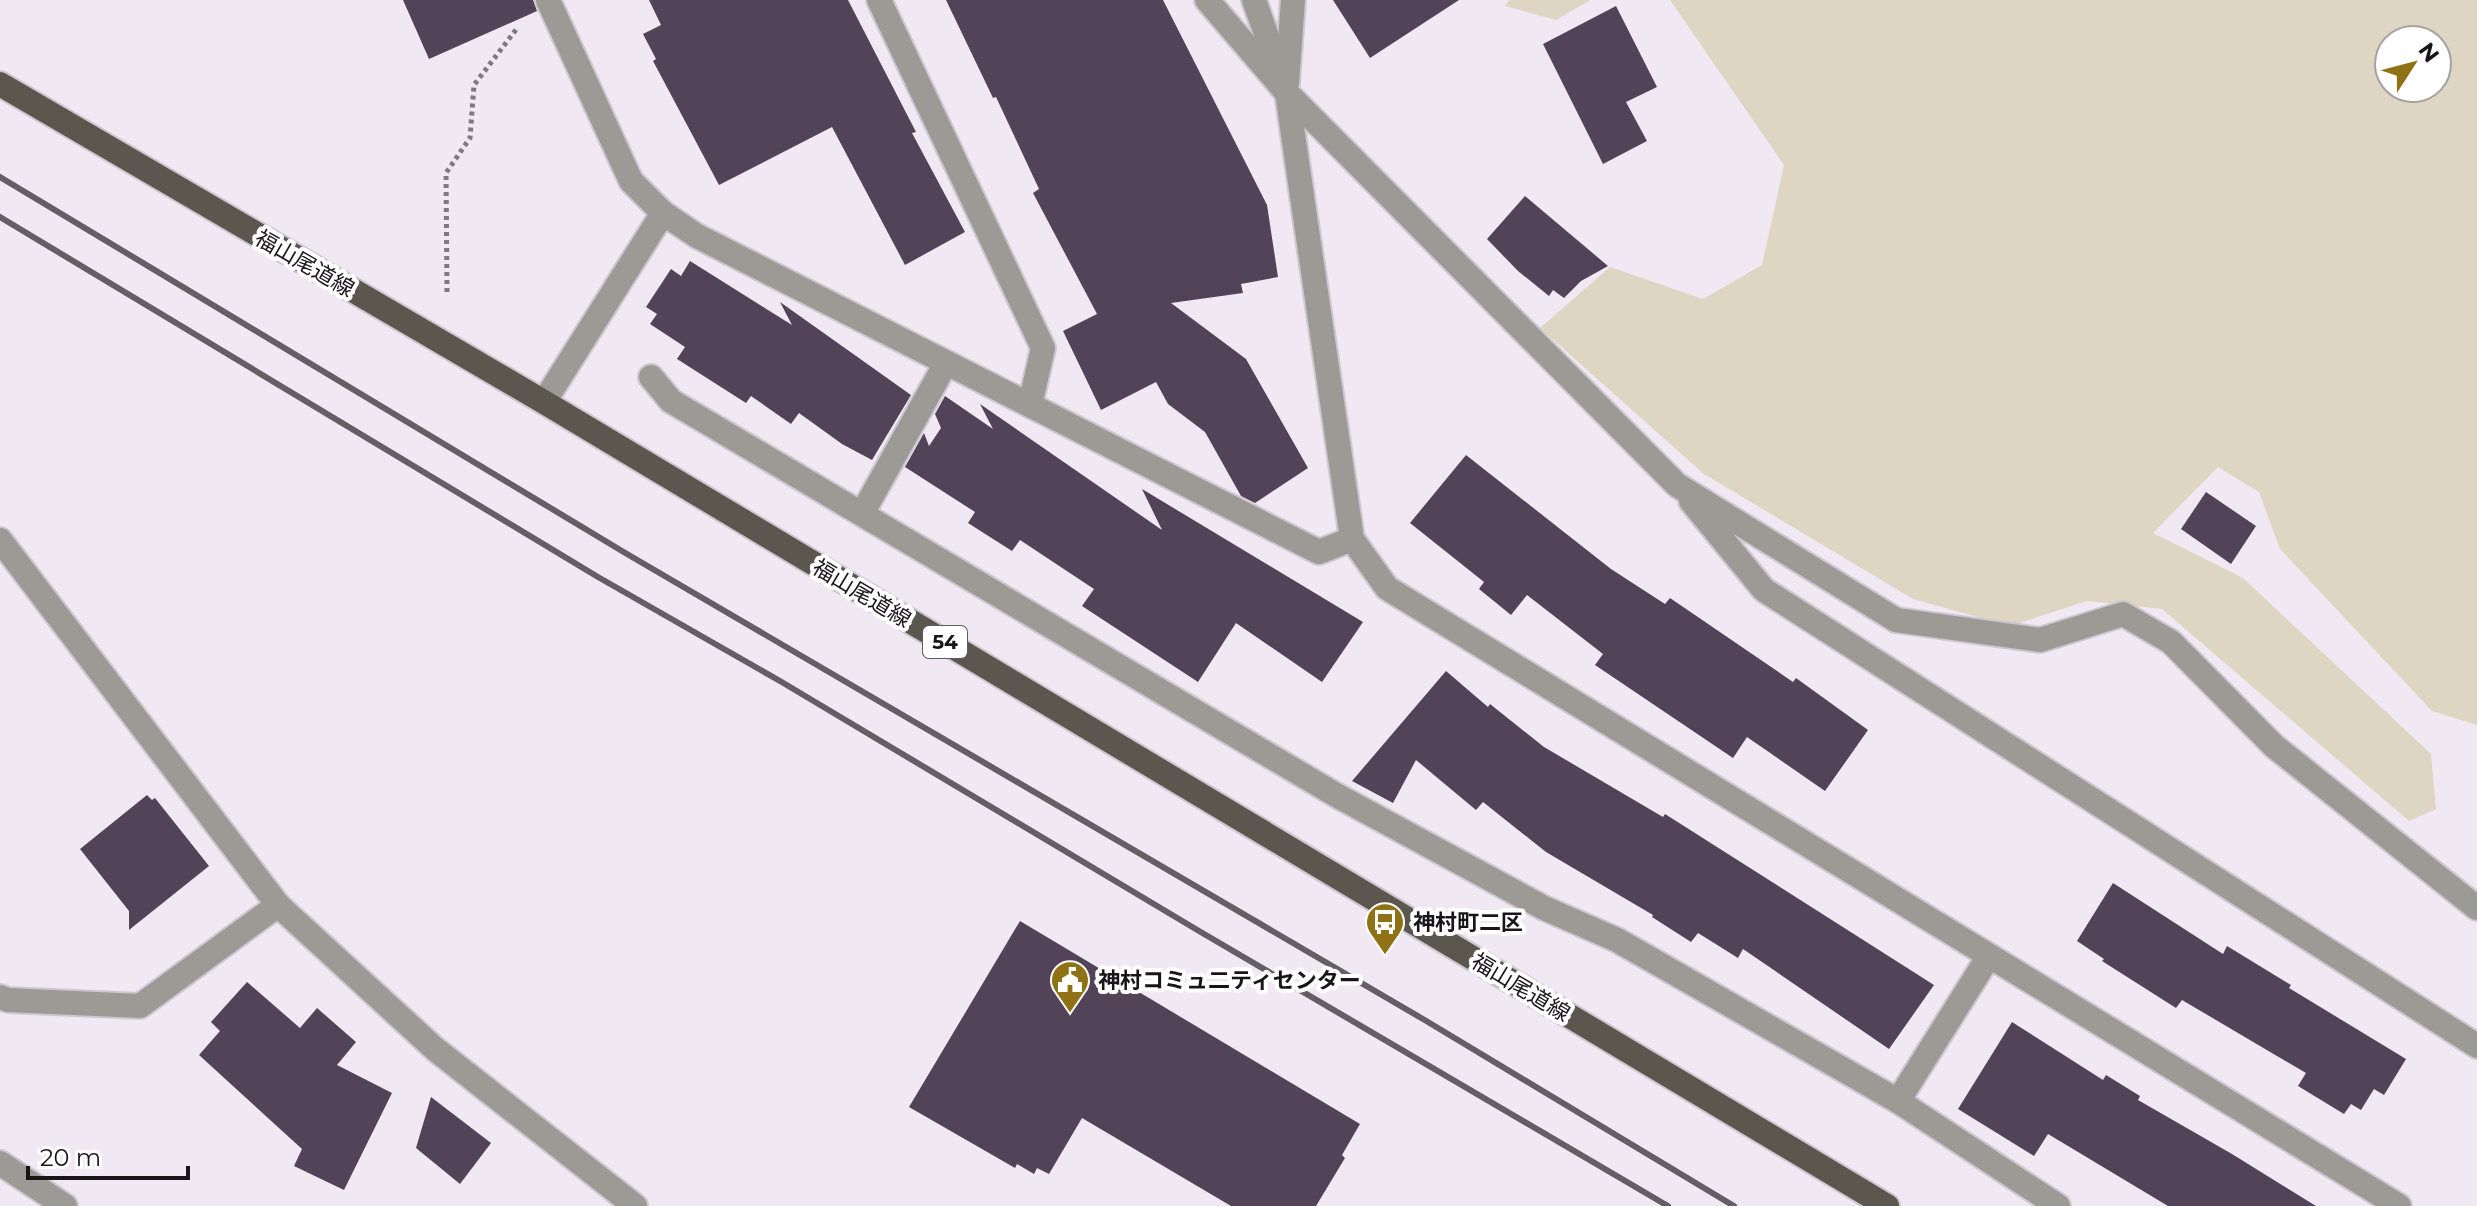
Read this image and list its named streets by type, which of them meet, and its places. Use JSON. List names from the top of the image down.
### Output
{
  "streets": {
    "main road": ["福山尾道線", "54"]
  },
  "places": {
    "bus stop": ["神村町二区"],
    "public building": ["神村コミュ二ティセンター"]
  },
  "scale_bar": "20 m",
  "north": "top right"
}
